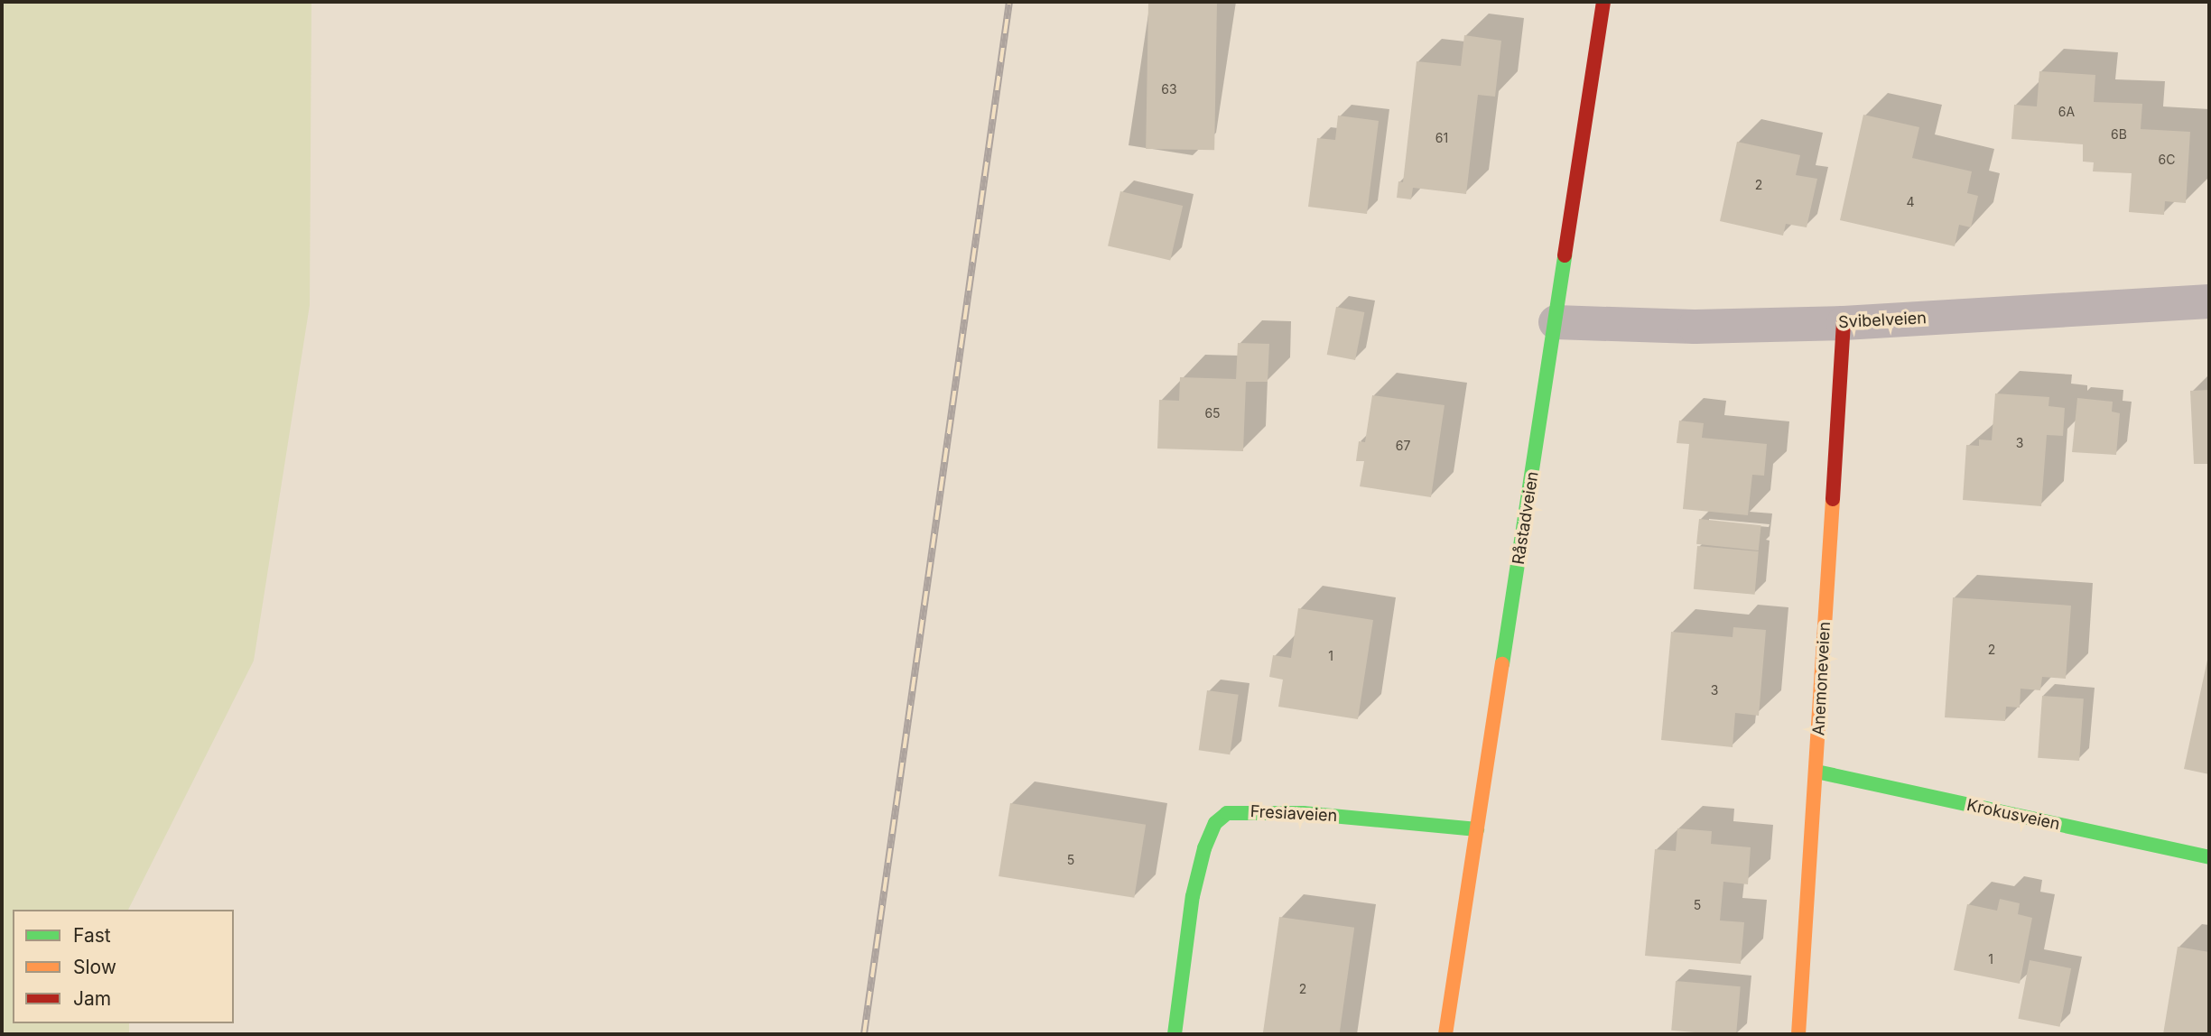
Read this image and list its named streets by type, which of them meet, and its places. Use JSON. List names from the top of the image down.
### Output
{
  "streets": {
    "street": [
      "Svibelveien",
      "Råstadveien",
      "Anemoneveien",
      "Fresiaveien",
      "Krokusveien"
    ]
  },
  "crossings": [
    ["Svibelveien", "Råstadveien"],
    ["Svibelveien", "Anemoneveien"],
    ["Råstadveien", "Fresiaveien"],
    ["Anemoneveien", "Krokusveien"]
  ],
  "house_numbers": [
    "63",
    "6A",
    "6B",
    "61",
    "6C",
    "2",
    "4",
    "65",
    "3",
    "67",
    "2",
    "1",
    "3",
    "5",
    "5",
    "1",
    "2"
  ],
  "legend": ["Fast", "Slow", "Jam"]
}
